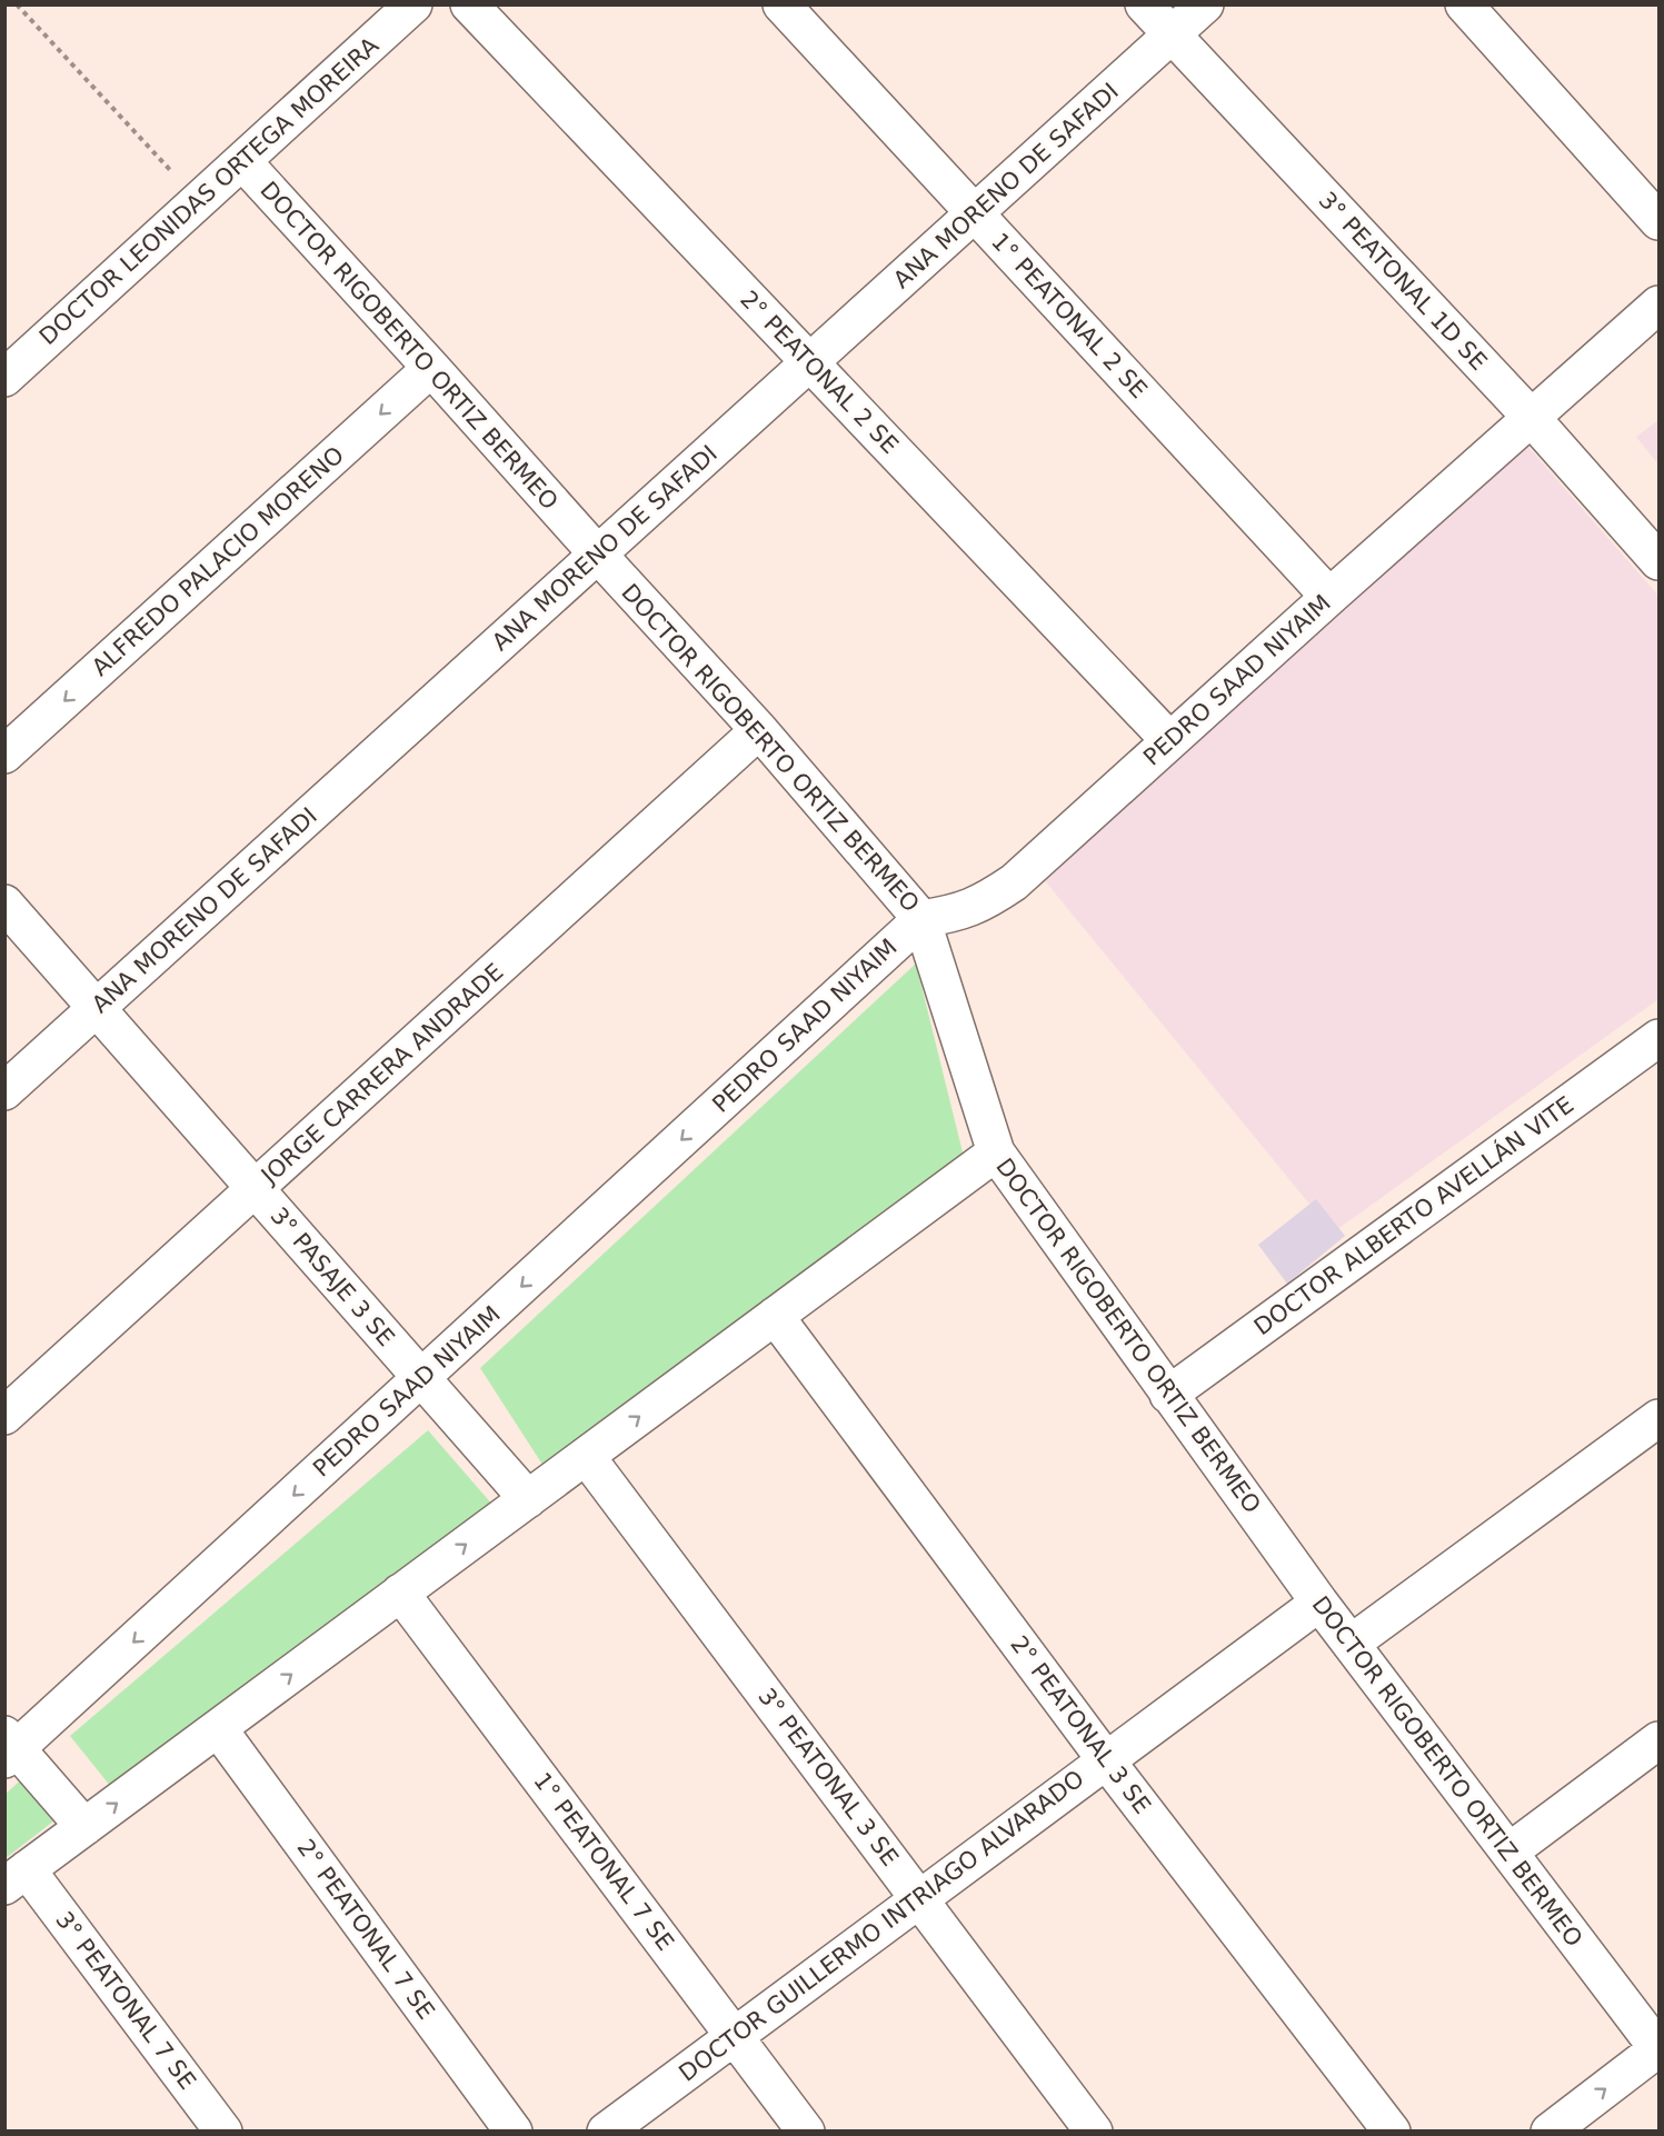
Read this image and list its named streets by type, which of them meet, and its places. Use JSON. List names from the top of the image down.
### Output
{
  "streets": {
    "street": [
      "ANA MORENO DE SAFADI",
      "DOCTOR LEONIDAS ORTEGA MOREIRA",
      "3° PEATONAL 1D SE",
      "1° PEATONAL 2 SE",
      "DOCTOR RIGOBERTO ORTIZ BERMEO",
      "2° PEATONAL 2 SE",
      "ALFREDO PALACIO MORENO",
      "PEDRO SAAD NIYAIM",
      "JORGE CARRERA ANDRADE",
      "DOCTOR ALBERTO AVELLÁN VITE",
      "3° PASAJE 3 SE",
      "2° PEATONAL 3 SE",
      "3° PEATONAL 3 SE",
      "1° PEATONAL 7 SE",
      "DOCTOR GUILLERMO INTRIAGO ALVARADO",
      "2° PEATONAL 7 SE",
      "3° PEATONAL 7 SE"
    ]
  },
  "crossings": [
    ["ANA MORENO DE SAFADI", "3° PEATONAL 1D SE"],
    ["ANA MORENO DE SAFADI", "1° PEATONAL 2 SE"],
    ["ANA MORENO DE SAFADI", "DOCTOR RIGOBERTO ORTIZ BERMEO"],
    ["ANA MORENO DE SAFADI", "2° PEATONAL 2 SE"],
    ["ANA MORENO DE SAFADI", "3° PASAJE 3 SE"],
    ["DOCTOR LEONIDAS ORTEGA MOREIRA", "DOCTOR RIGOBERTO ORTIZ BERMEO"],
    ["3° PEATONAL 1D SE", "PEDRO SAAD NIYAIM"],
    ["1° PEATONAL 2 SE", "PEDRO SAAD NIYAIM"],
    ["DOCTOR RIGOBERTO ORTIZ BERMEO", "ALFREDO PALACIO MORENO"],
    ["DOCTOR RIGOBERTO ORTIZ BERMEO", "PEDRO SAAD NIYAIM"],
    ["DOCTOR RIGOBERTO ORTIZ BERMEO", "JORGE CARRERA ANDRADE"],
    ["DOCTOR RIGOBERTO ORTIZ BERMEO", "DOCTOR ALBERTO AVELLÁN VITE"],
    ["DOCTOR RIGOBERTO ORTIZ BERMEO", "DOCTOR GUILLERMO INTRIAGO ALVARADO"],
    ["2° PEATONAL 2 SE", "PEDRO SAAD NIYAIM"],
    ["PEDRO SAAD NIYAIM", "3° PASAJE 3 SE"],
    ["JORGE CARRERA ANDRADE", "3° PASAJE 3 SE"],
    ["2° PEATONAL 3 SE", "DOCTOR GUILLERMO INTRIAGO ALVARADO"],
    ["3° PEATONAL 3 SE", "DOCTOR GUILLERMO INTRIAGO ALVARADO"],
    ["1° PEATONAL 7 SE", "DOCTOR GUILLERMO INTRIAGO ALVARADO"]
  ],
  "one_way": ["ALFREDO PALACIO MORENO"]
}
